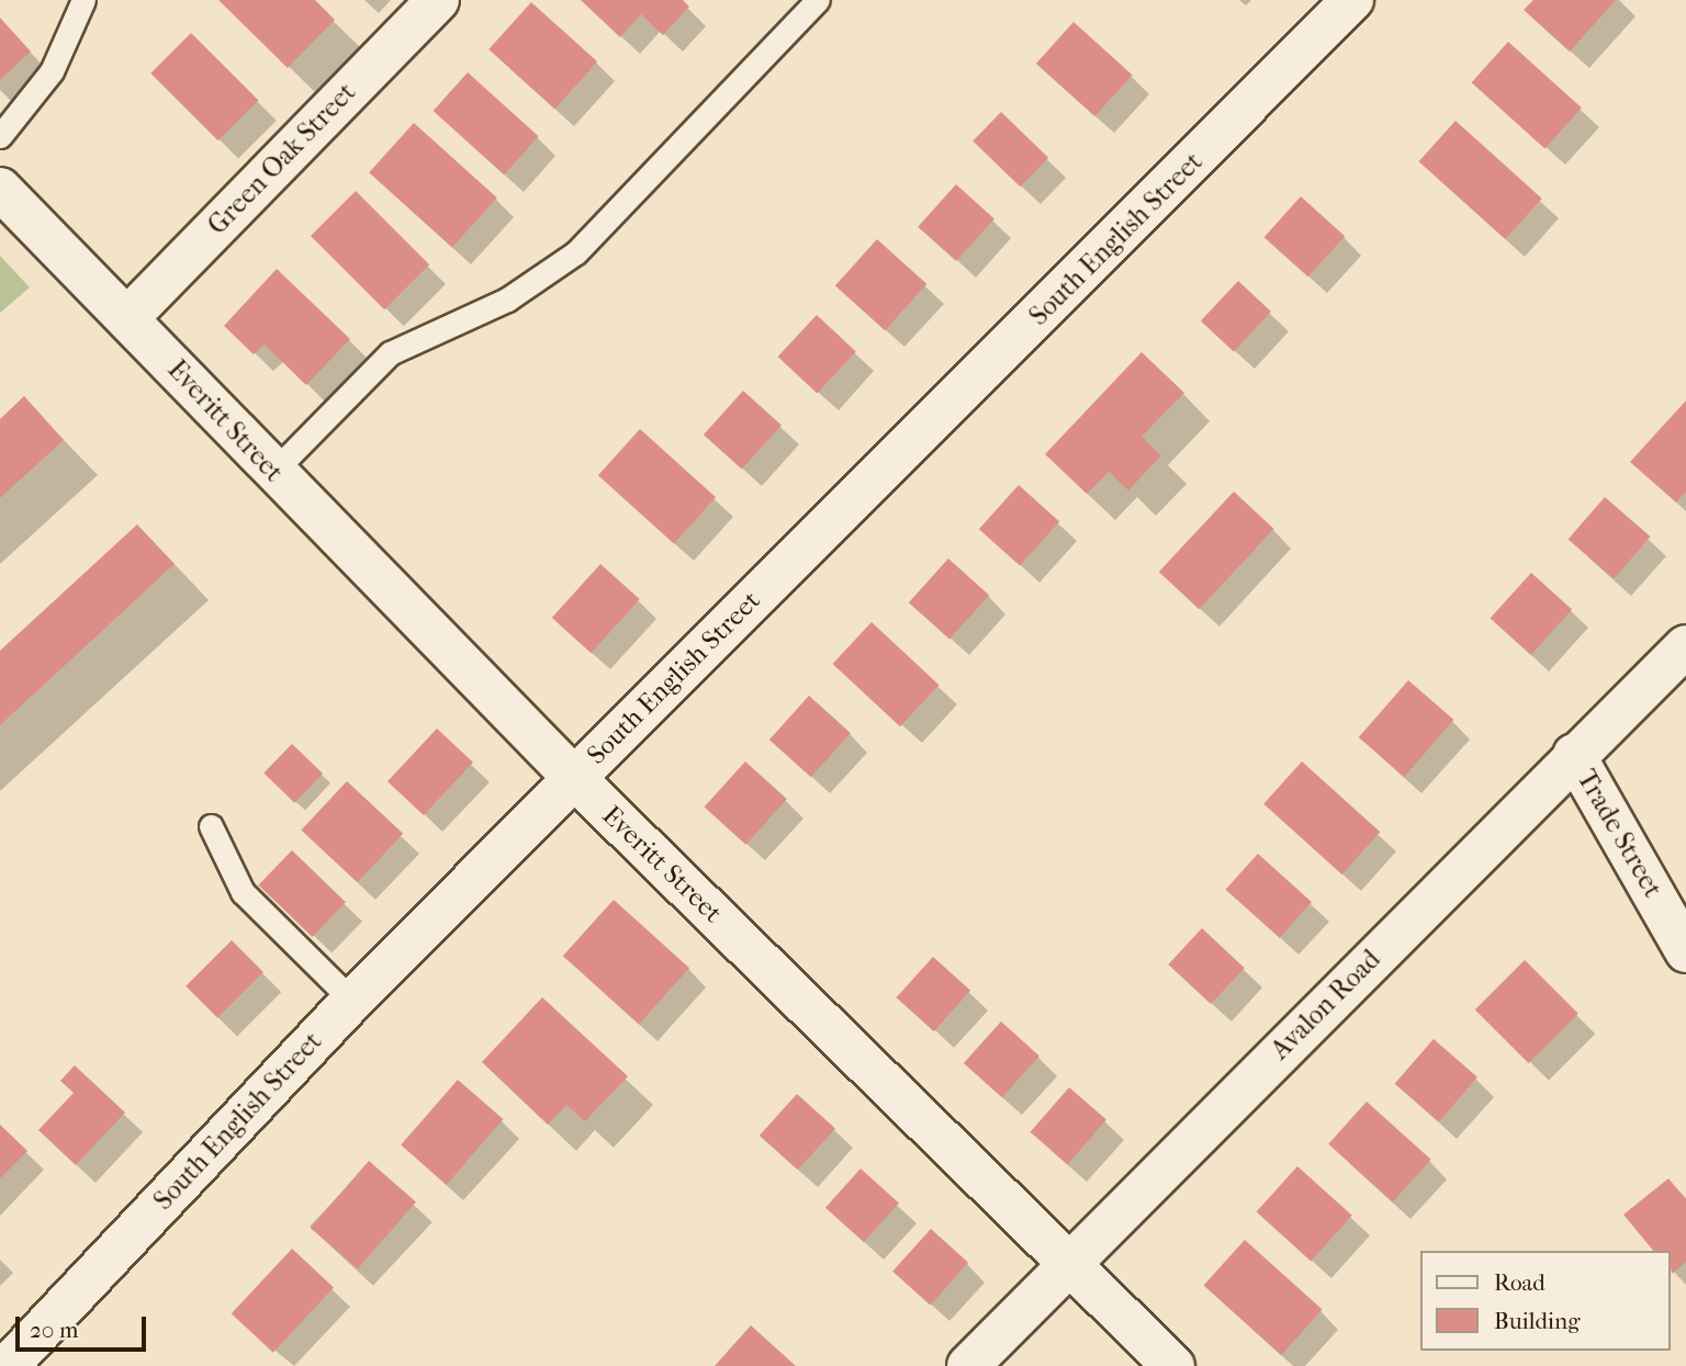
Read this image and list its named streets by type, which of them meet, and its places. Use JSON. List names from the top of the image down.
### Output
{
  "streets": {
    "street": [
      "Green Oak Street",
      "South English Street",
      "Everitt Street",
      "Trade Street",
      "Avalon Road"
    ]
  },
  "crossings": [
    ["Green Oak Street", "Everitt Street"],
    ["South English Street", "Everitt Street"],
    ["Everitt Street", "Avalon Road"],
    ["Trade Street", "Avalon Road"]
  ],
  "legend": ["Road", "Building"],
  "scale_bar": "20 m"
}
